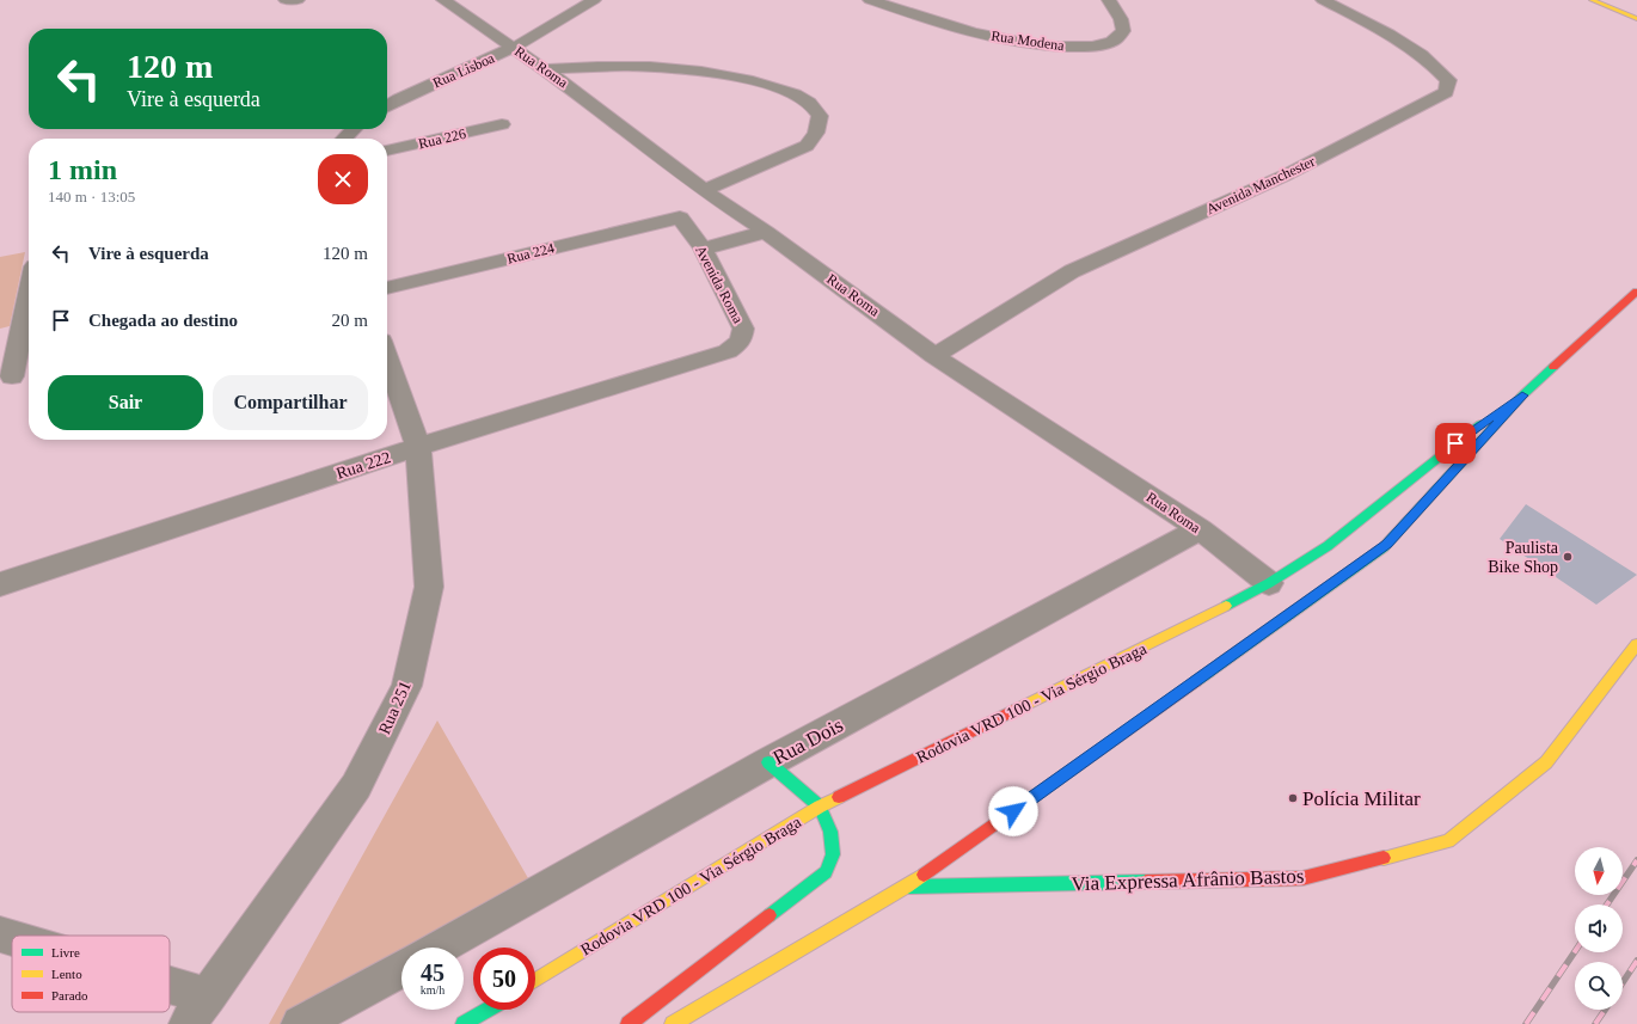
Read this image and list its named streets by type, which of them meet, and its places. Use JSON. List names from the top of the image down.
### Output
{
  "streets": {
    "main road": ["Rodovia VRD 100 - Via Sérgio Braga", "Via Expressa Afrânio Bastos"],
    "street": [
      "Rua Modena",
      "Rua Roma",
      "Rua Lisboa",
      "Rua 226",
      "Avenida Manchester",
      "Rua 224",
      "Avenida Roma",
      "Rua 222",
      "Rua 251",
      "Rua Dois"
    ]
  },
  "crossings": [
    ["Rua Roma", "Rua Lisboa"],
    ["Rua Roma", "Avenida Manchester"],
    ["Rua Roma", "Rodovia VRD 100 - Via Sérgio Braga"],
    ["Rua Roma", "Rua Dois"],
    ["Rua 224", "Avenida Roma"],
    ["Avenida Roma", "Rua 222"],
    ["Rua 222", "Rua 251"],
    ["Rodovia VRD 100 - Via Sérgio Braga", "Via Expressa Afrânio Bastos"]
  ],
  "places": ["Paulista Bike Shop", "Polícia Militar"],
  "legend": ["Livre", "Lento", "Parado"],
  "north": "bottom",
  "page": {
    "turn": ["120 m", "Vire à esquerda"],
    "heading": ["1 min", "140 m · 13:05"],
    "list": [
      {
        "name": "Vire à esquerda",
        "value": "120 m"
      },
      {
        "name": "Chegada ao destino",
        "value": "20 m"
      }
    ],
    "buttons": ["Sair", "Compartilhar"],
    "speed": "45 km/h",
    "limit": "50"
  }
}
